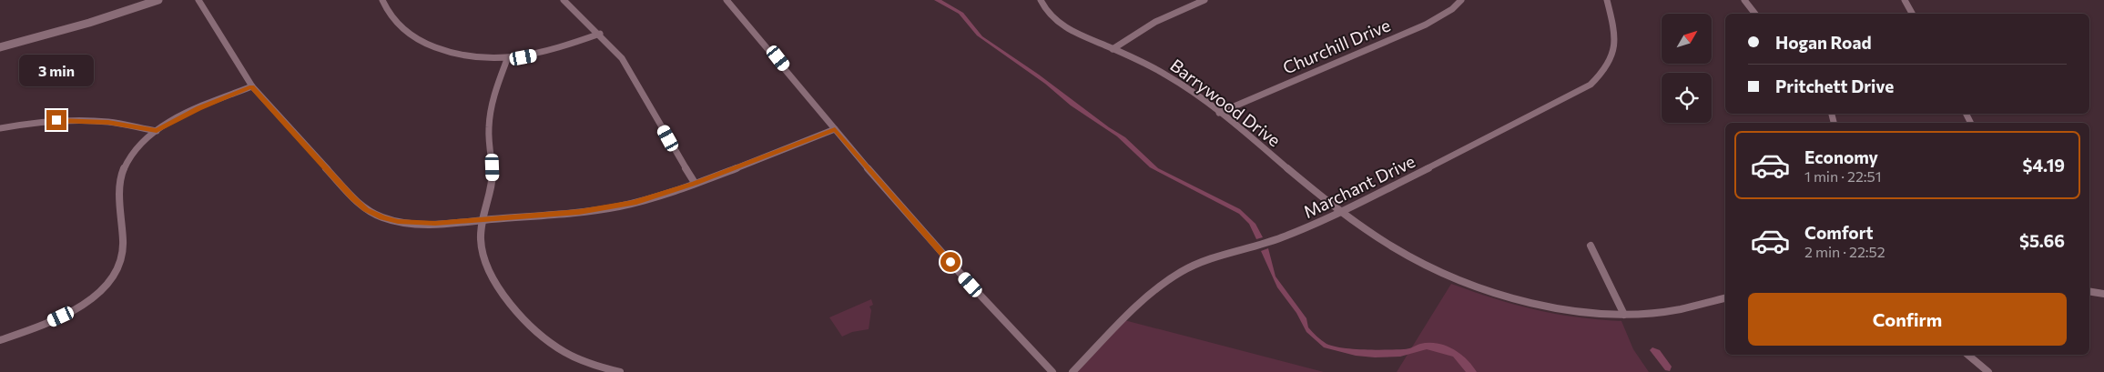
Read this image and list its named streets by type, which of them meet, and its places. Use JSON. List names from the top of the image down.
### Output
{
  "streets": {
    "street": ["Churchill Drive", "Barrywood Drive", "Marchant Drive"]
  },
  "crossings": [
    ["Churchill Drive", "Barrywood Drive"],
    ["Barrywood Drive", "Marchant Drive"]
  ],
  "north": "top right",
  "page": {
    "banner": ["Hogan Road", "Pritchett Drive"],
    "bubble": "3 min",
    "list": [
      {
        "name": "Economy",
        "note": "1 min · 22:51",
        "value": "$4.19"
      },
      {
        "name": "Comfort",
        "note": "2 min · 22:52",
        "value": "$5.66"
      }
    ],
    "buttons": "Confirm"
  }
}
